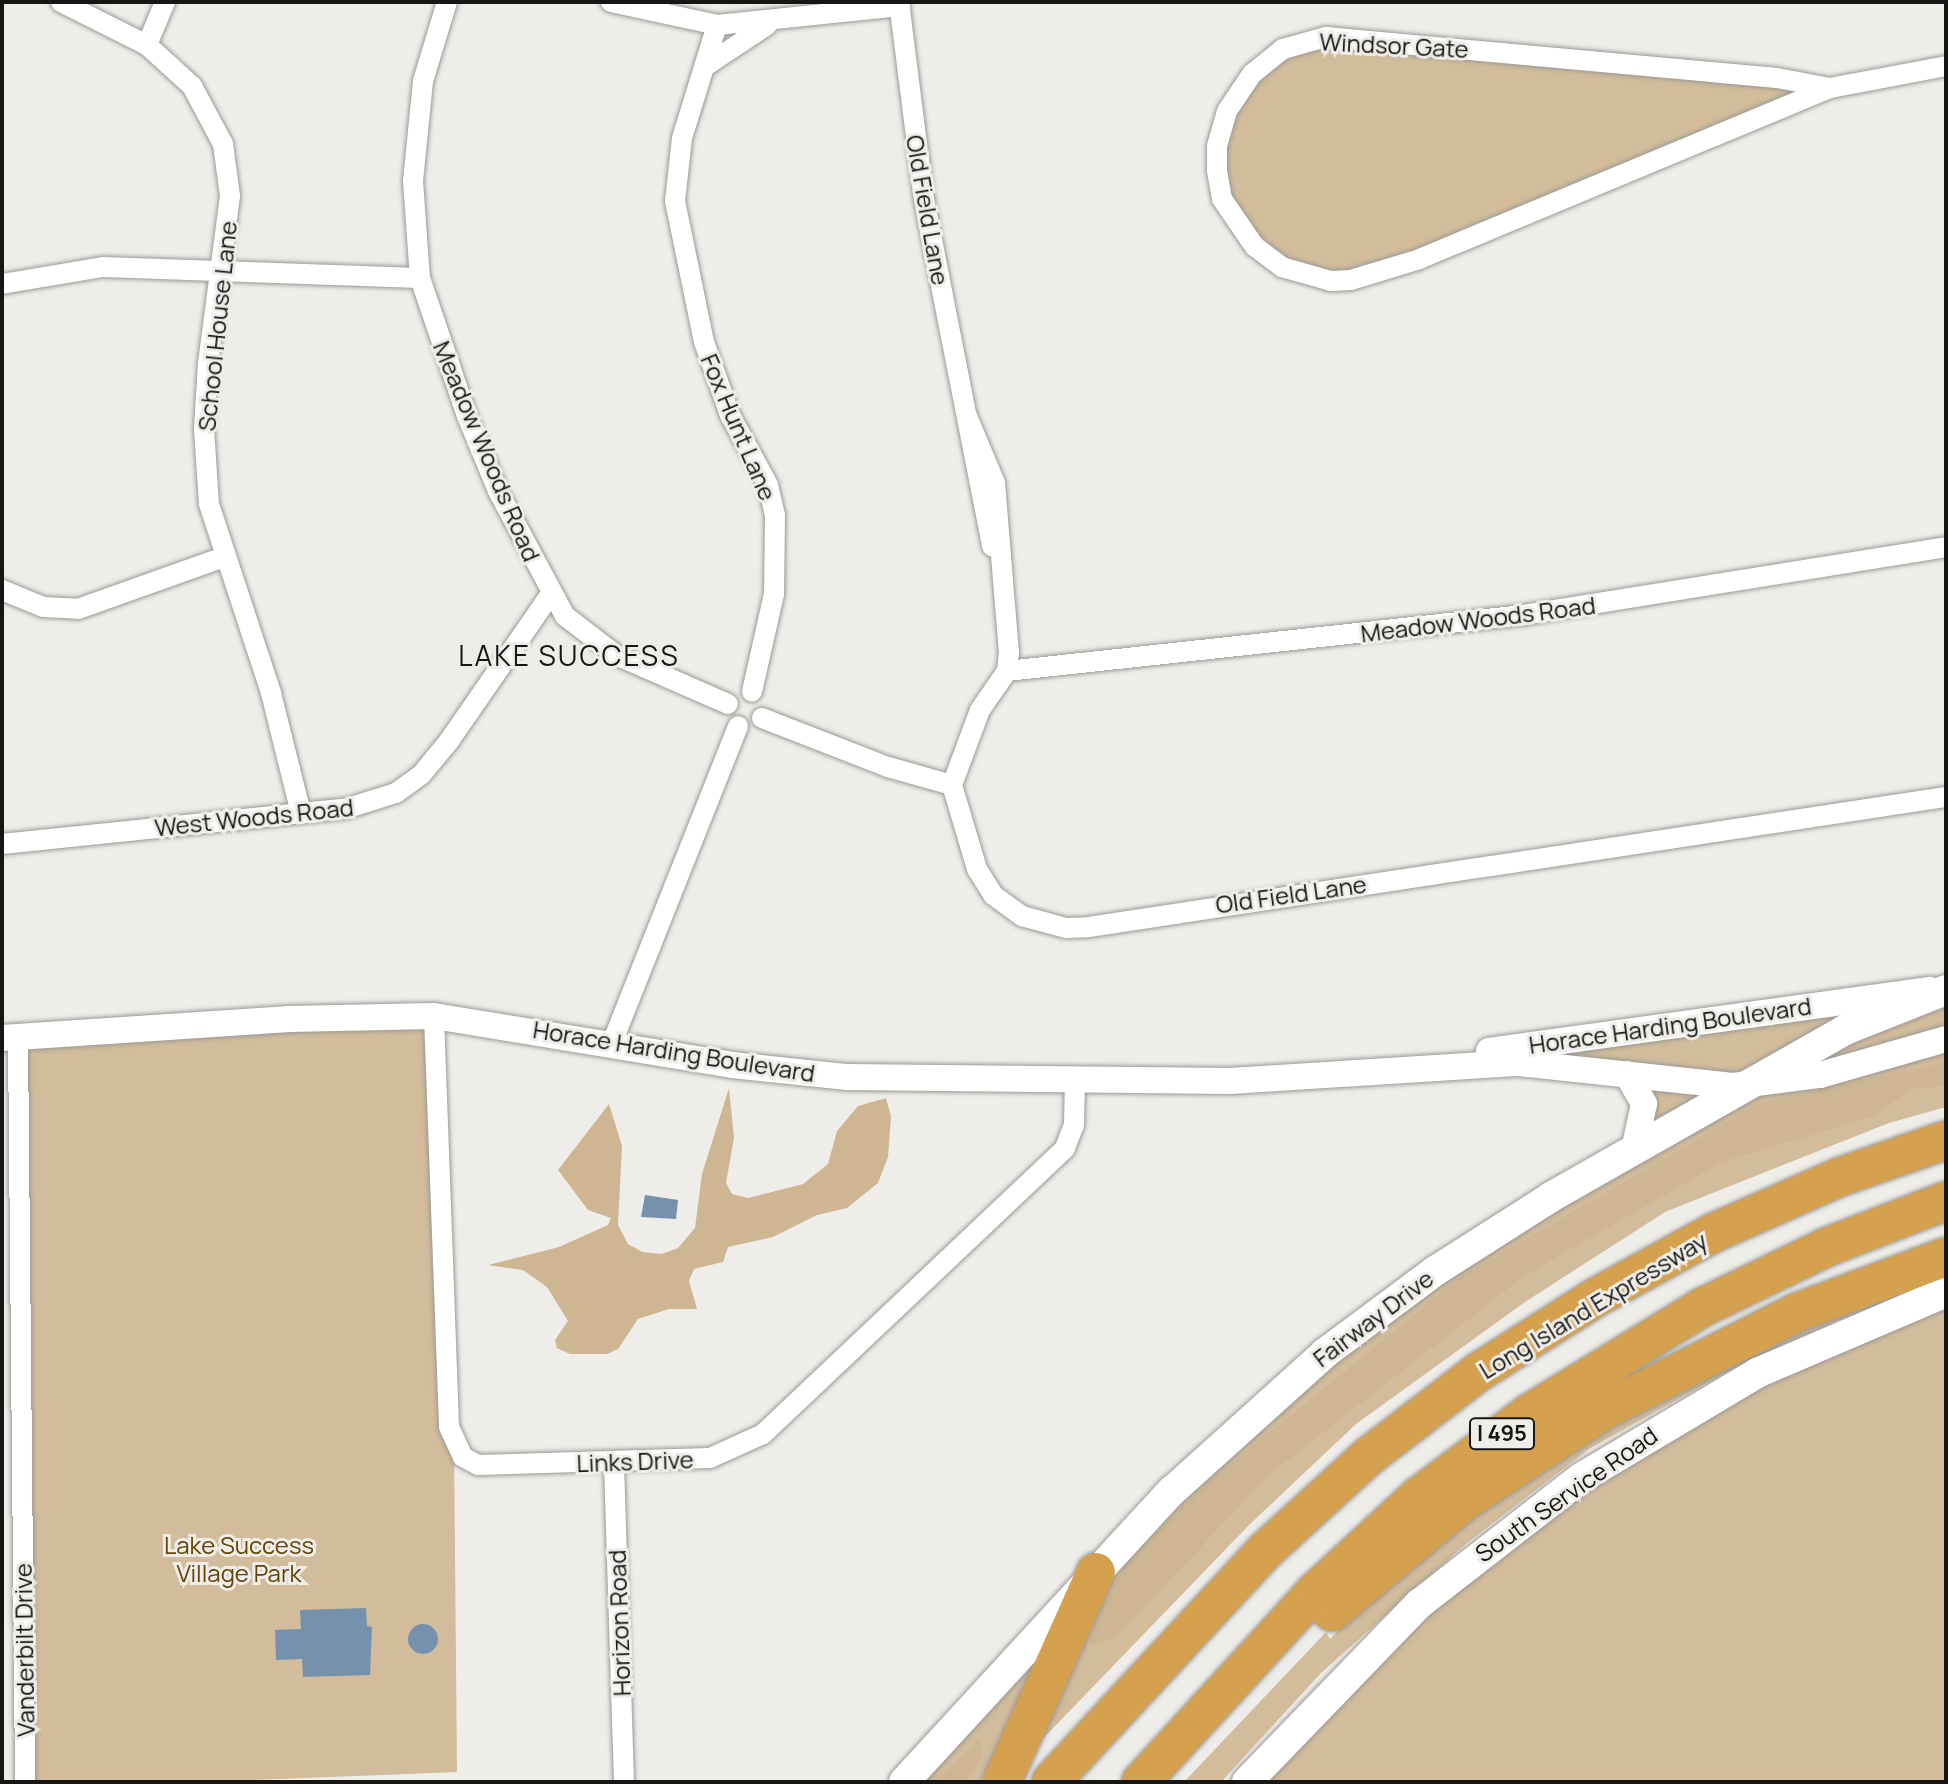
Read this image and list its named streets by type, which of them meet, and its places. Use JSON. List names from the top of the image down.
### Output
{
  "streets": {
    "highway": ["Long Island Expressway", "I 495"],
    "main road": ["Fairway Drive", "South Service Road"],
    "street": [
      "Windsor Gate",
      "Old Field Lane",
      "School House Lane",
      "Fox Hunt Lane",
      "Meadow Woods Road",
      "West Woods Road",
      "Horace Harding Boulevard",
      "Links Drive",
      "Horizon Road",
      "Vanderbilt Drive"
    ]
  },
  "crossings": [
    ["Old Field Lane", "Meadow Woods Road"],
    ["School House Lane", "West Woods Road"],
    ["Fox Hunt Lane", "Meadow Woods Road"],
    ["Meadow Woods Road", "West Woods Road"],
    ["Horace Harding Boulevard", "Fairway Drive"],
    ["Horace Harding Boulevard", "Links Drive"],
    ["Horace Harding Boulevard", "Vanderbilt Drive"],
    ["Links Drive", "Horizon Road"]
  ],
  "districts": ["LAKE SUCCESS"],
  "parks": ["Lake Success Village Park"]
}
